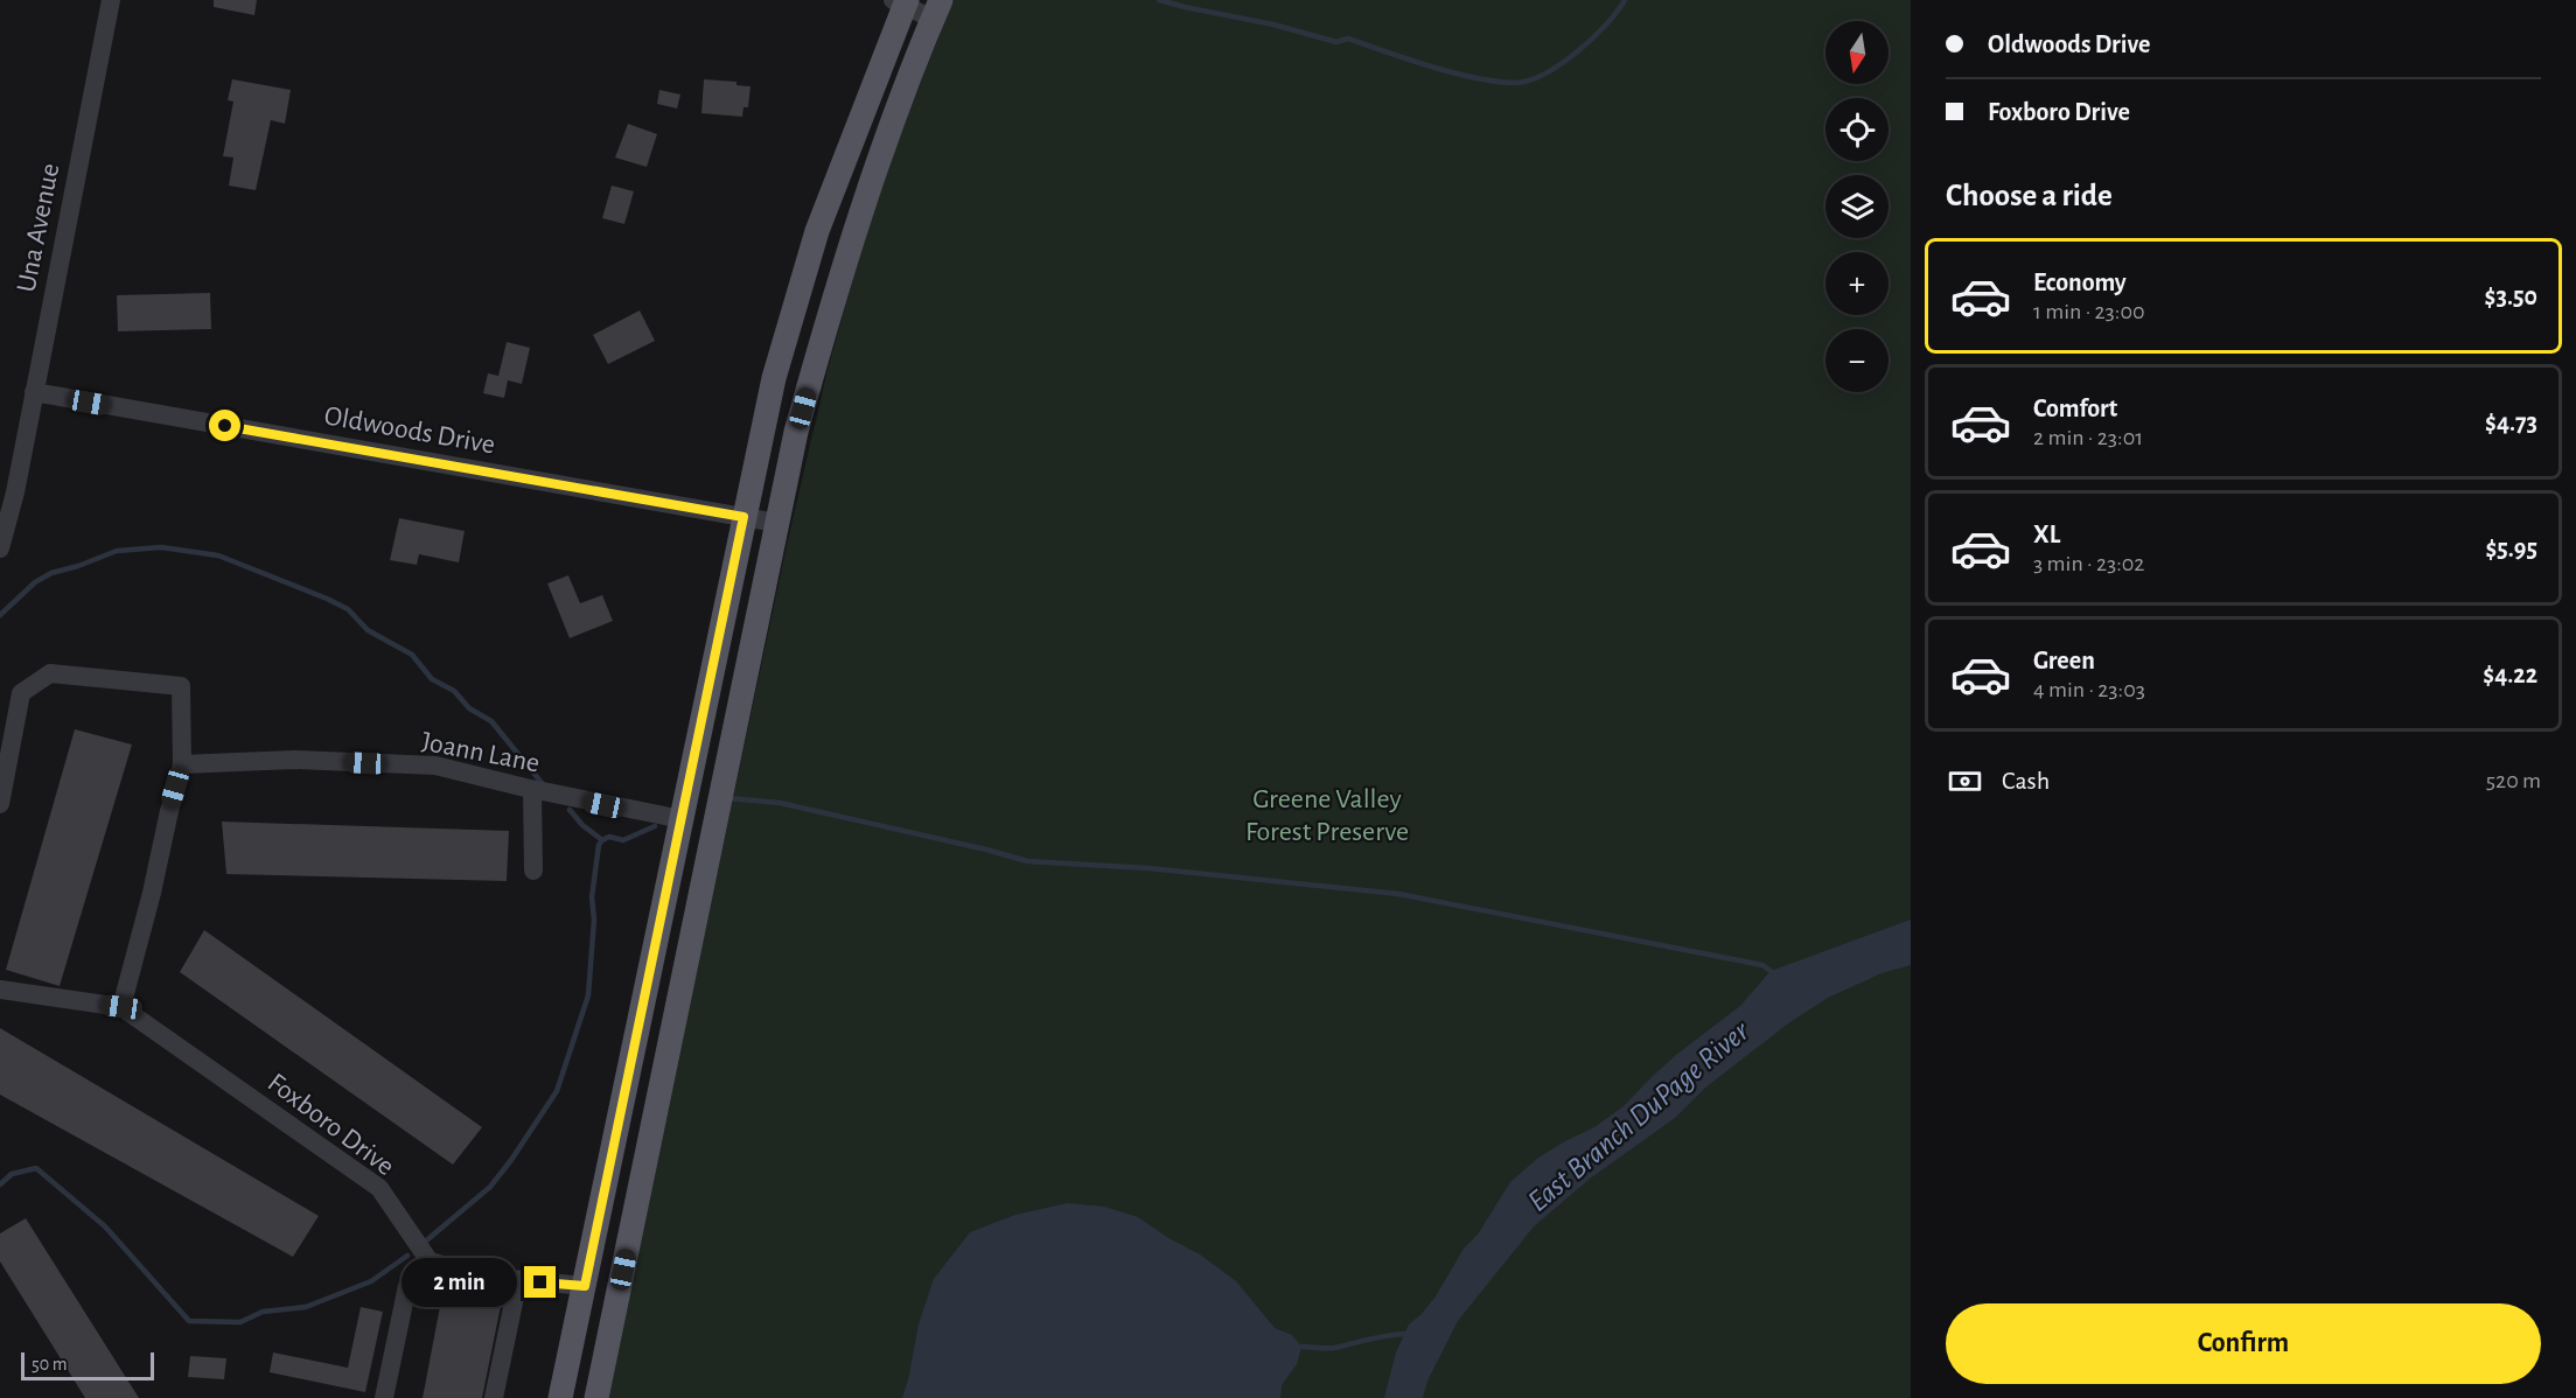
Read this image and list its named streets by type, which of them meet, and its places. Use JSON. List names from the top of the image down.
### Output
{
  "streets": {
    "street": [
      "Una Avenue",
      "Oldwoods Drive",
      "Joann Lane",
      "Foxboro Drive"
    ]
  },
  "crossings": [
    ["Una Avenue", "Oldwoods Drive"]
  ],
  "water": ["East Branch DuPage River"],
  "parks": ["Greene Valley Forest Preserve"],
  "scale_bar": "50 m",
  "north": "bottom",
  "page": {
    "banner": ["Oldwoods Drive", "Foxboro Drive"],
    "map_buttons": ["+", "−"],
    "heading": "Choose a ride",
    "list": [
      {
        "name": "Economy",
        "note": "1 min · 23:00",
        "value": "$3.50"
      },
      {
        "name": "Comfort",
        "note": "2 min · 23:01",
        "value": "$4.73"
      },
      {
        "name": "XL",
        "note": "3 min · 23:02",
        "value": "$5.95"
      },
      {
        "name": "Green",
        "note": "4 min · 23:03",
        "value": "$4.22"
      }
    ],
    "pay": ["Cash", "520 m"],
    "bubble": "2 min",
    "buttons": "Confirm",
    "scale": "50 m"
  }
}
